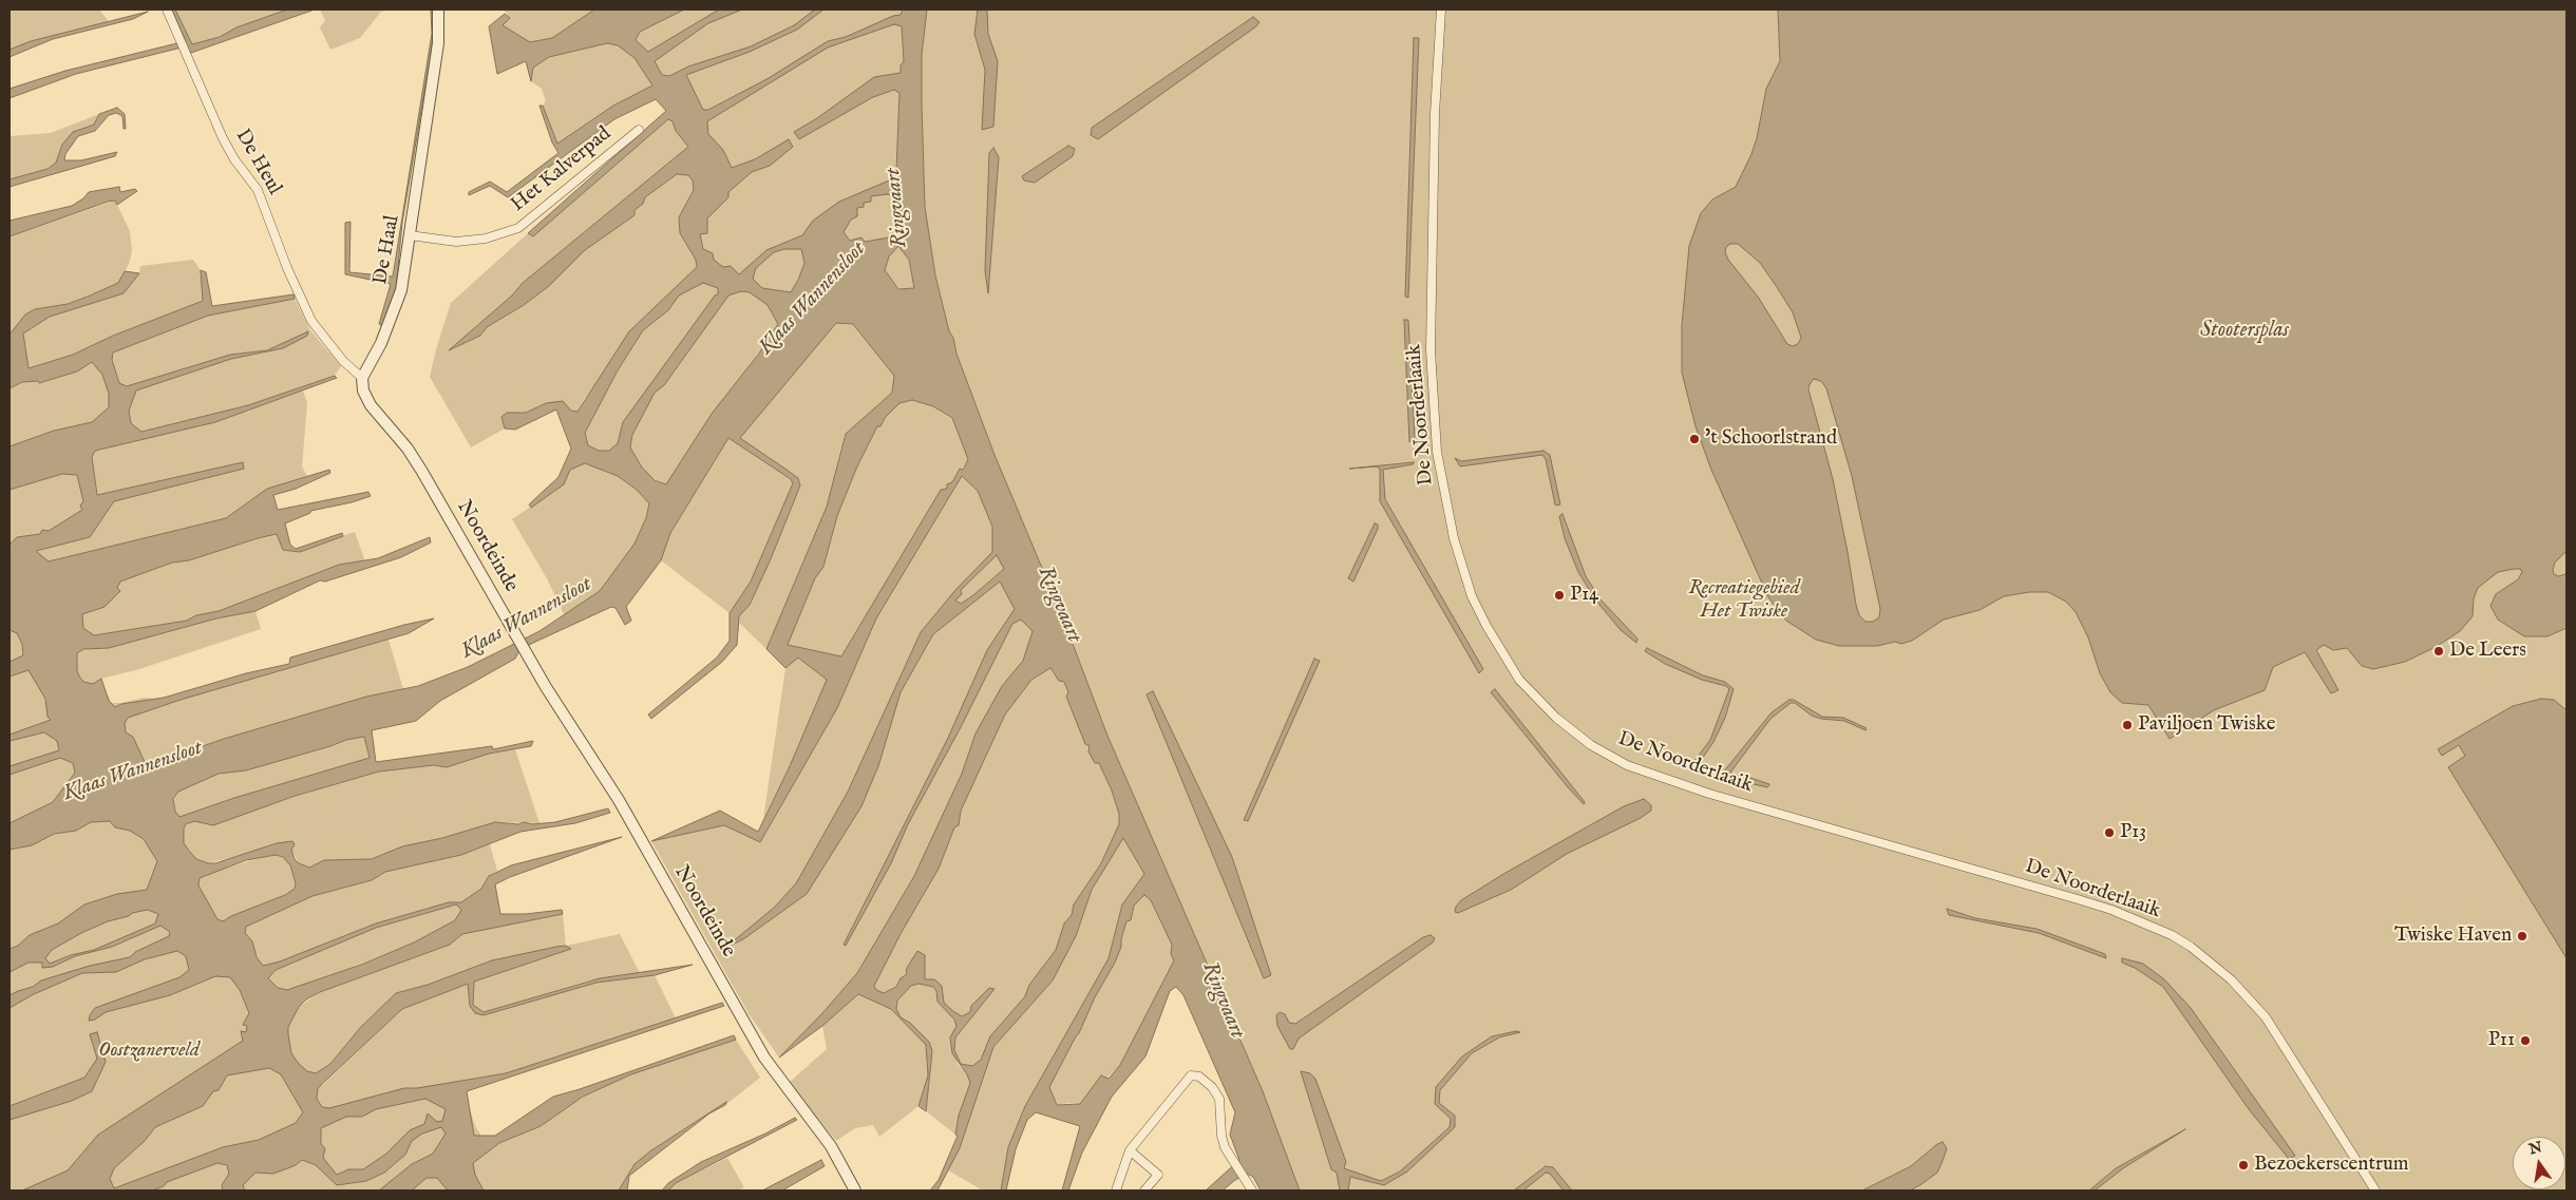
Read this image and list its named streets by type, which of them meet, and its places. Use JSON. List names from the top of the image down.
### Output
{
  "streets": {
    "street": [
      "De Heul",
      "Het Kalverpad",
      "De Haal",
      "De Noorderlaaik",
      "Noordeinde"
    ]
  },
  "crossings": [
    ["De Heul", "De Haal"],
    ["De Heul", "Noordeinde"],
    ["Het Kalverpad", "De Haal"],
    ["De Haal", "Noordeinde"]
  ],
  "water": ["Ringvaart", "Klaas Wannensloot", "Stootersplas"],
  "parks": ["Recreatiegebied Het Twiske", "Oostzanerveld"],
  "places": [
    "'t Schoorlstrand",
    "P14",
    "De Leers",
    "Paviljoen Twiske",
    "P13",
    "Twiske Haven",
    "P11",
    "Bezoekerscentrum"
  ],
  "north": "top"
}
